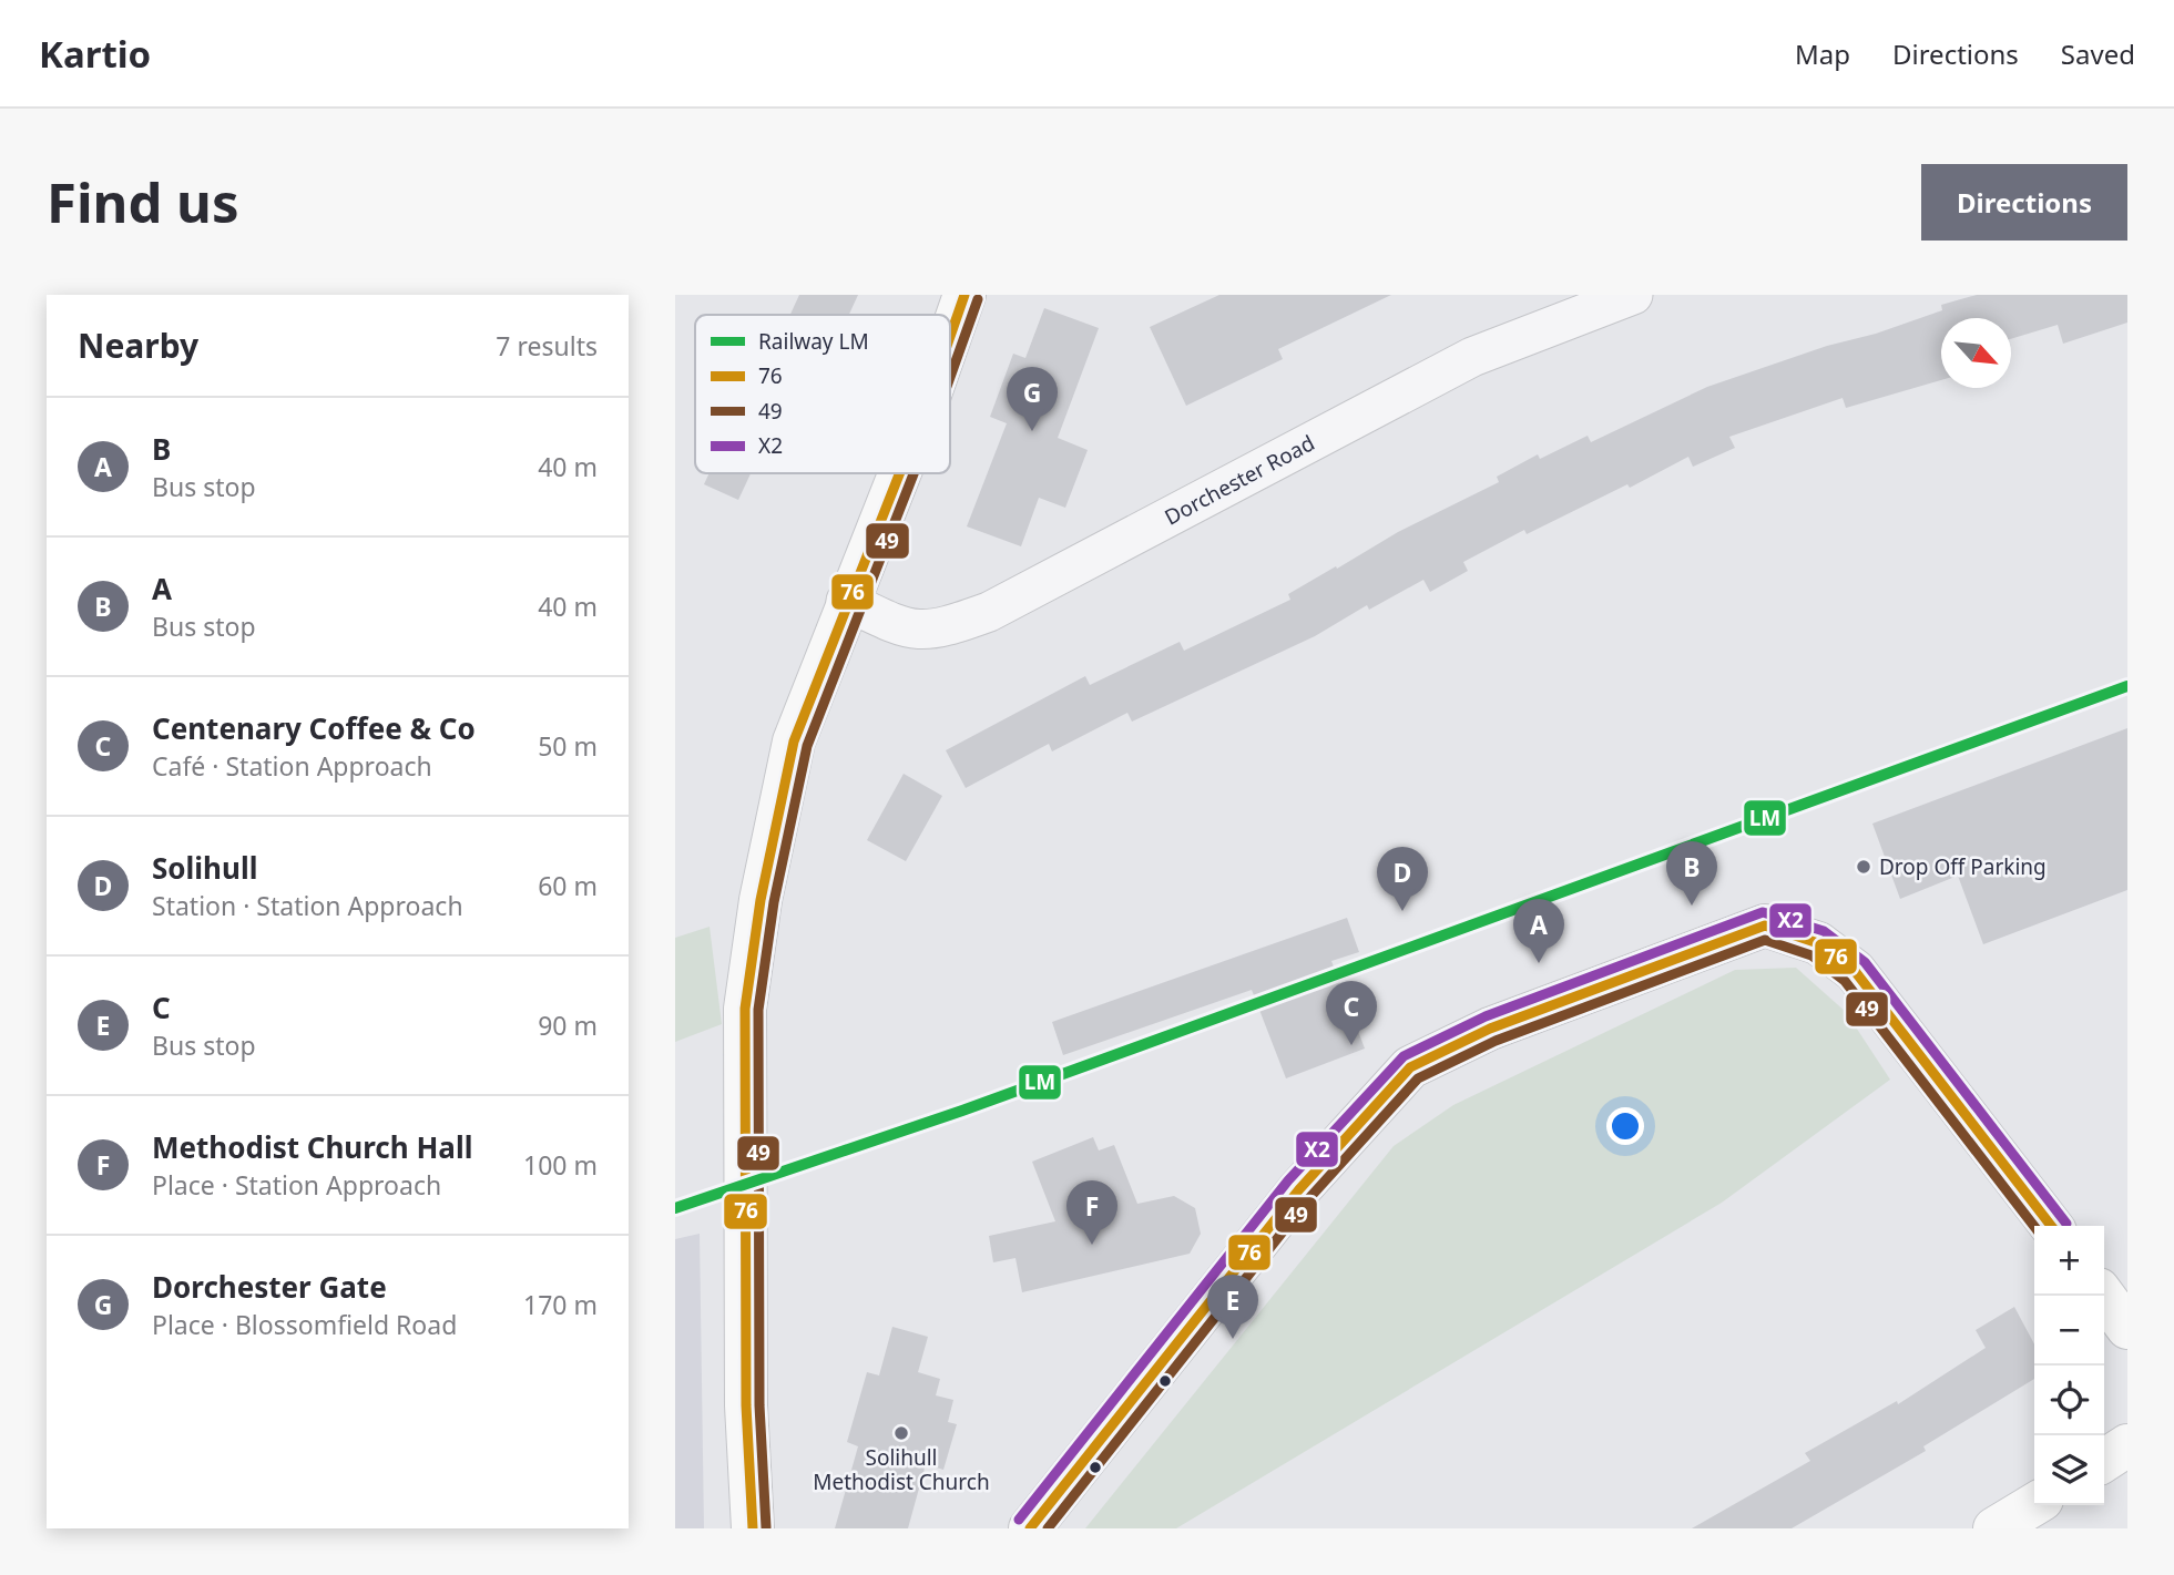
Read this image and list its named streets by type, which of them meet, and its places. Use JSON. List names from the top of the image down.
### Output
{
  "streets": {
    "street": ["Dorchester Road"]
  },
  "places": ["Drop Off Parking", "Solihull Methodist Church"],
  "lines": [
    "transit line 76",
    "transit line 49",
    "rail line LM",
    "transit line X2"
  ],
  "legend": [
    "Railway LM",
    "76",
    "49",
    "X2"
  ],
  "north": "bottom right",
  "page": {
    "header": "Kartio",
    "nav": ["Map", "Directions", "Saved"],
    "buttons": "Directions",
    "title": "Find us",
    "heading": ["Nearby", "7 results"],
    "pins": [
      "G",
      "B",
      "D",
      "A",
      "C",
      "F",
      "E"
    ],
    "list": [
      {
        "mark": "A",
        "name": "B",
        "note": "Bus stop",
        "value": "40 m"
      },
      {
        "mark": "B",
        "name": "A",
        "note": "Bus stop",
        "value": "40 m"
      },
      {
        "mark": "C",
        "name": "Centenary Coffee & Co",
        "note": "Café · Station Approach",
        "value": "50 m"
      },
      {
        "mark": "D",
        "name": "Solihull",
        "note": "Station · Station Approach",
        "value": "60 m"
      },
      {
        "mark": "E",
        "name": "C",
        "note": "Bus stop",
        "value": "90 m"
      },
      {
        "mark": "F",
        "name": "Methodist Church Hall",
        "note": "Place · Station Approach",
        "value": "100 m"
      },
      {
        "mark": "G",
        "name": "Dorchester Gate",
        "note": "Place · Blossomfield Road",
        "value": "170 m"
      }
    ],
    "map_buttons": ["+", "−"]
  }
}
